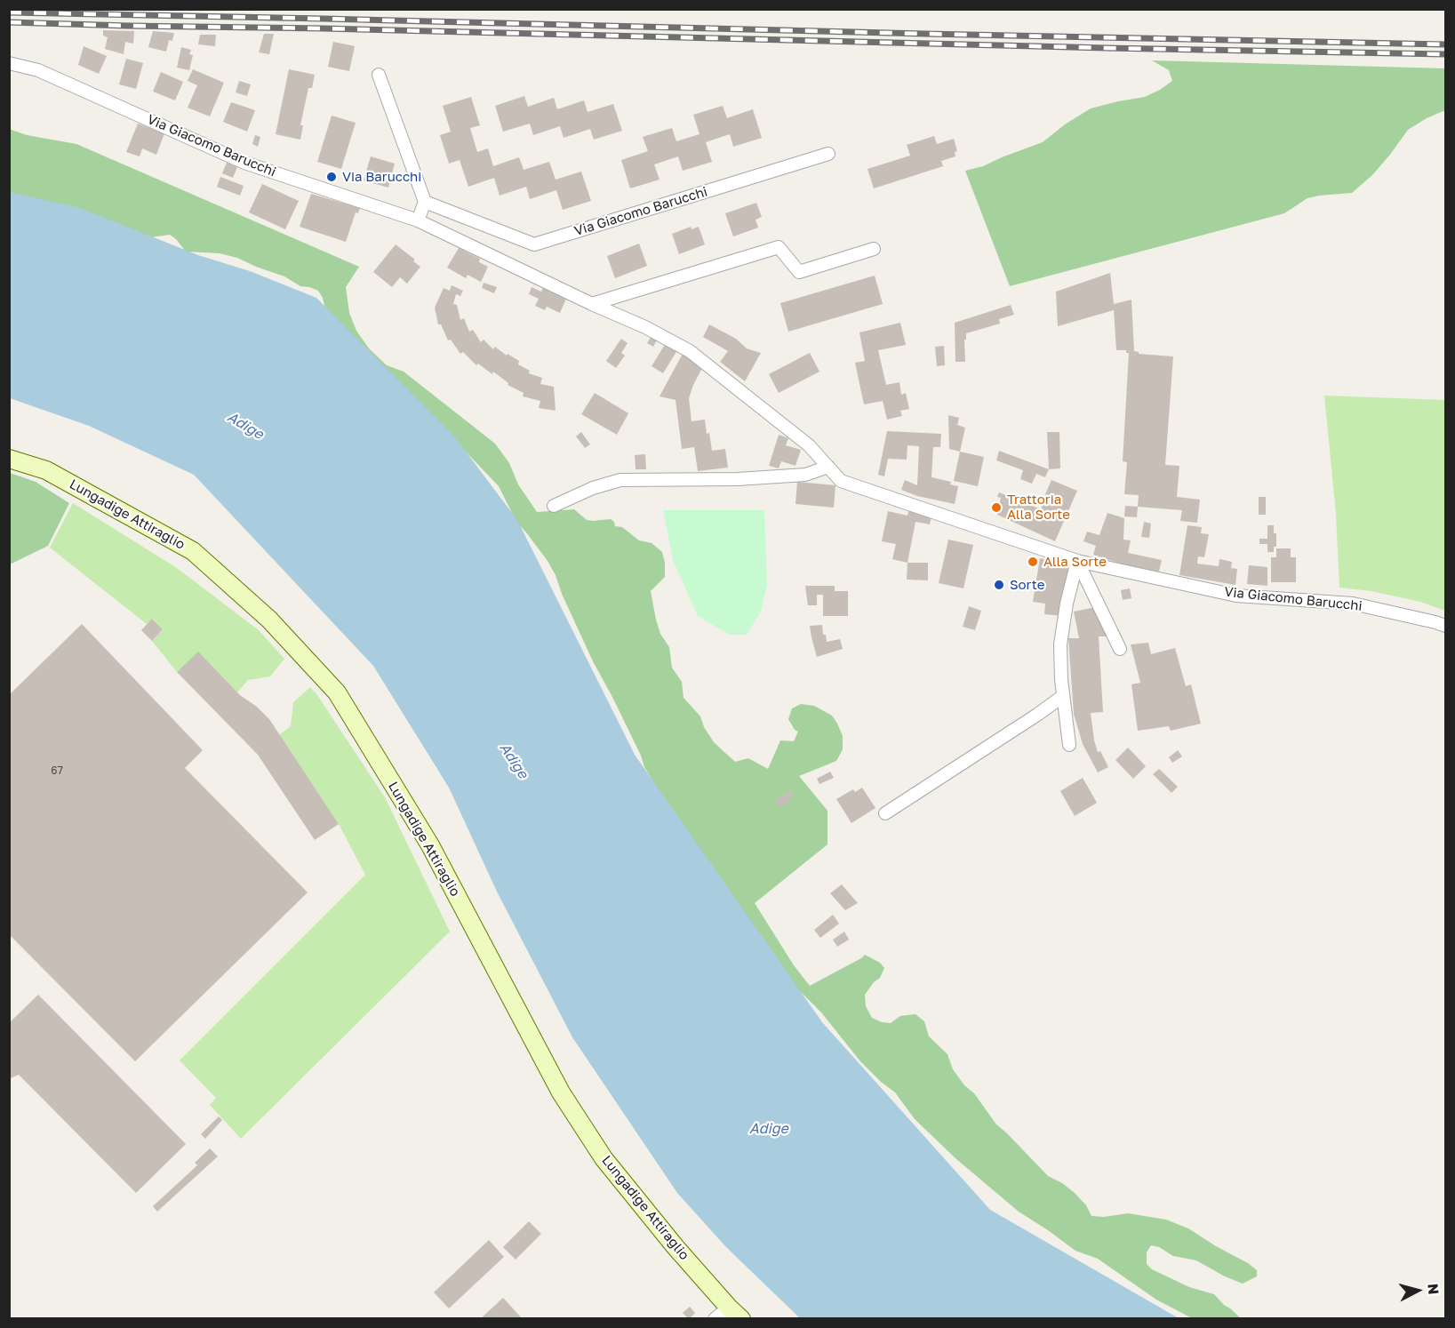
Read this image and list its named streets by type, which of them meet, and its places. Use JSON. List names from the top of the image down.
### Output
{
  "streets": {
    "street": ["Via Giacomo Barucchi", "Lungadige Attiraglio"]
  },
  "water": ["Adige"],
  "places": [
    "Via Barucchi",
    "Trattoria Alla Sorte",
    "Alla Sorte",
    "Sorte"
  ],
  "house_numbers": ["67"],
  "north": "right"
}
